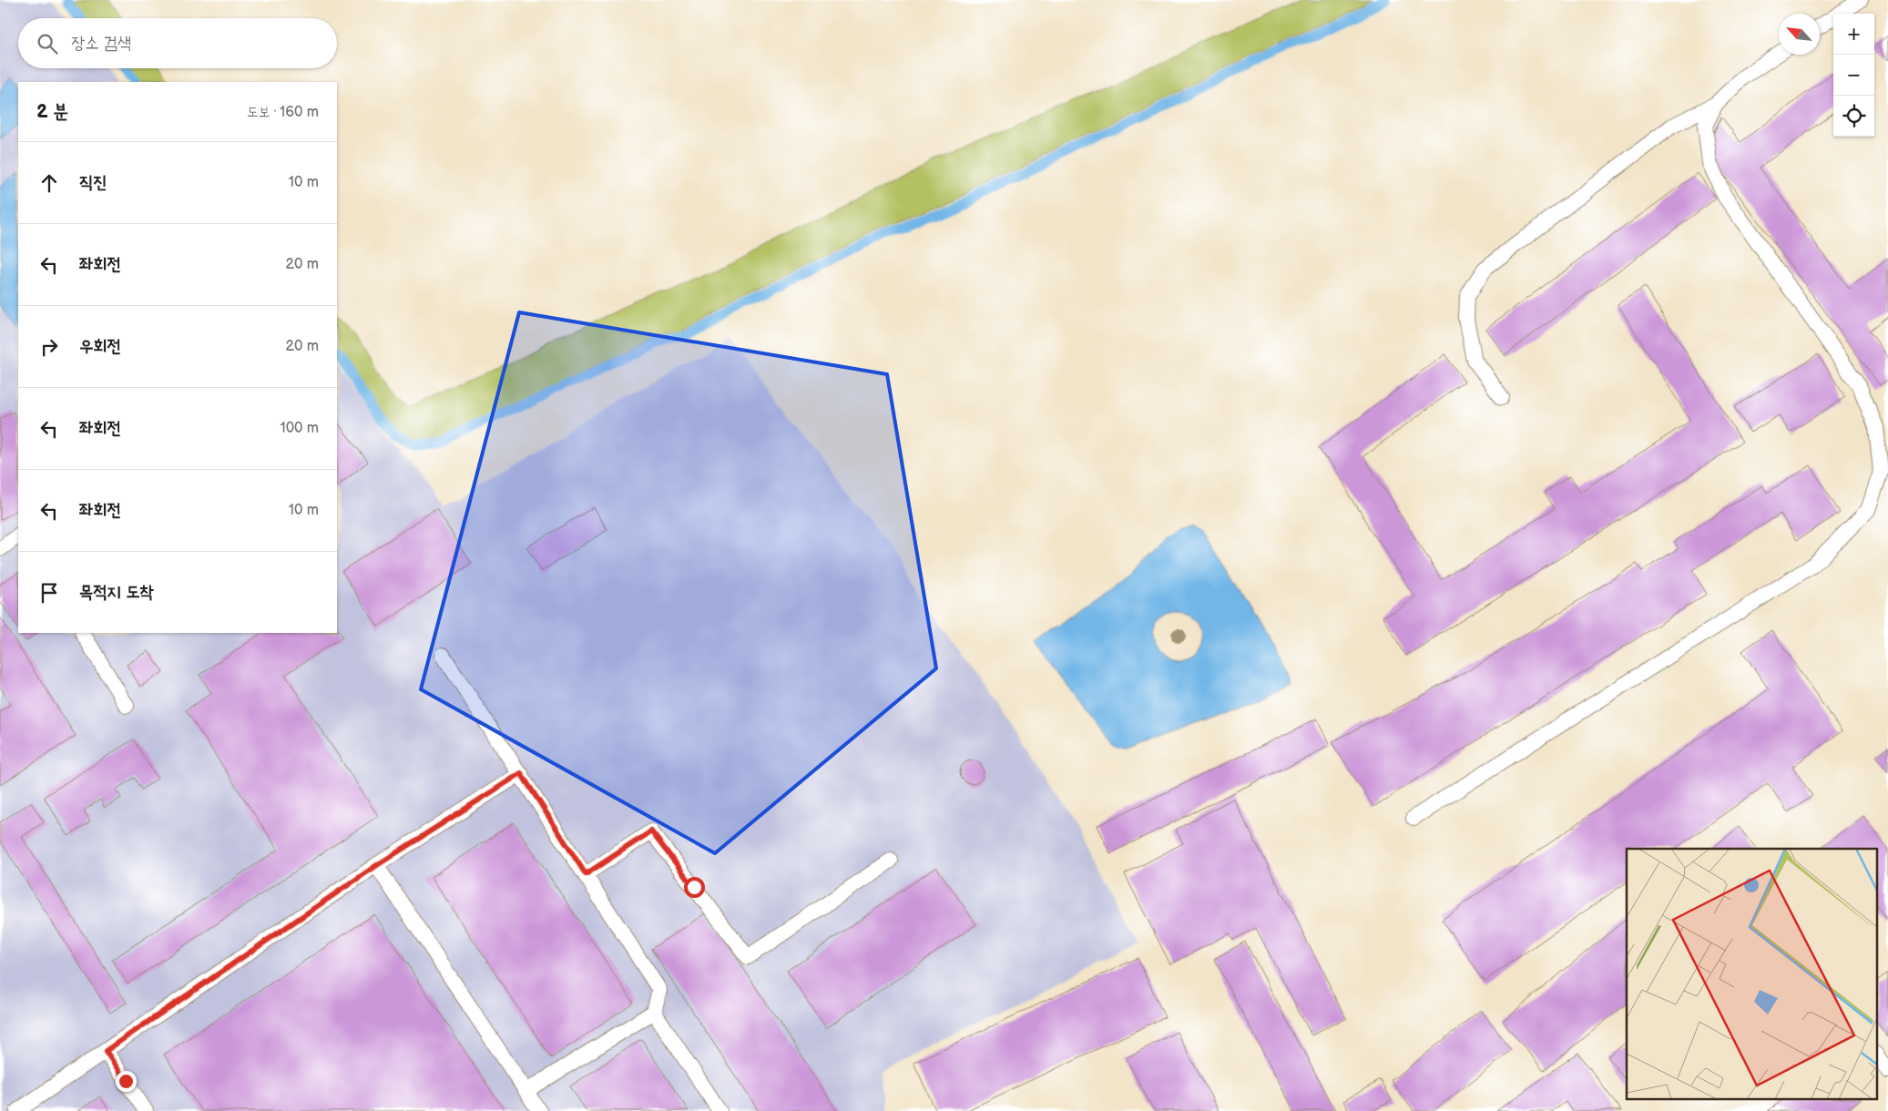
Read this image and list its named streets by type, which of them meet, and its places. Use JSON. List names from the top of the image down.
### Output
{
  "north": "top left",
  "page": {
    "map_buttons": ["+", "−"],
    "search": "장소 검색",
    "heading": ["2 분", "도보 · 160 m"],
    "list": [
      ["직진", "10 m"],
      ["좌회전", "20 m"],
      ["우회전", "20 m"],
      ["좌회전", "100 m"],
      ["좌회전", "10 m"],
      "목적지 도착"
    ]
  }
}
